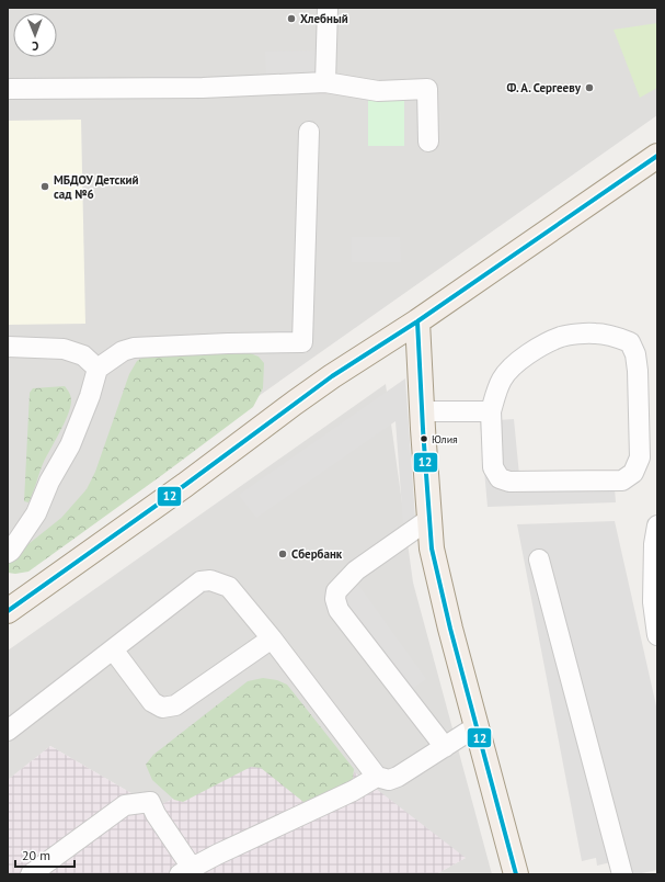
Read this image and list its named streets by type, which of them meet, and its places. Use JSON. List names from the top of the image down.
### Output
{
  "places": [
    "Хлебный",
    "Ф. А. Сергееву",
    "МБДОУ Детский сад №6",
    "Юлия",
    "Сбербанк"
  ],
  "lines": ["transit line 12"],
  "scale_bar": "20 m",
  "north": "bottom"
}
